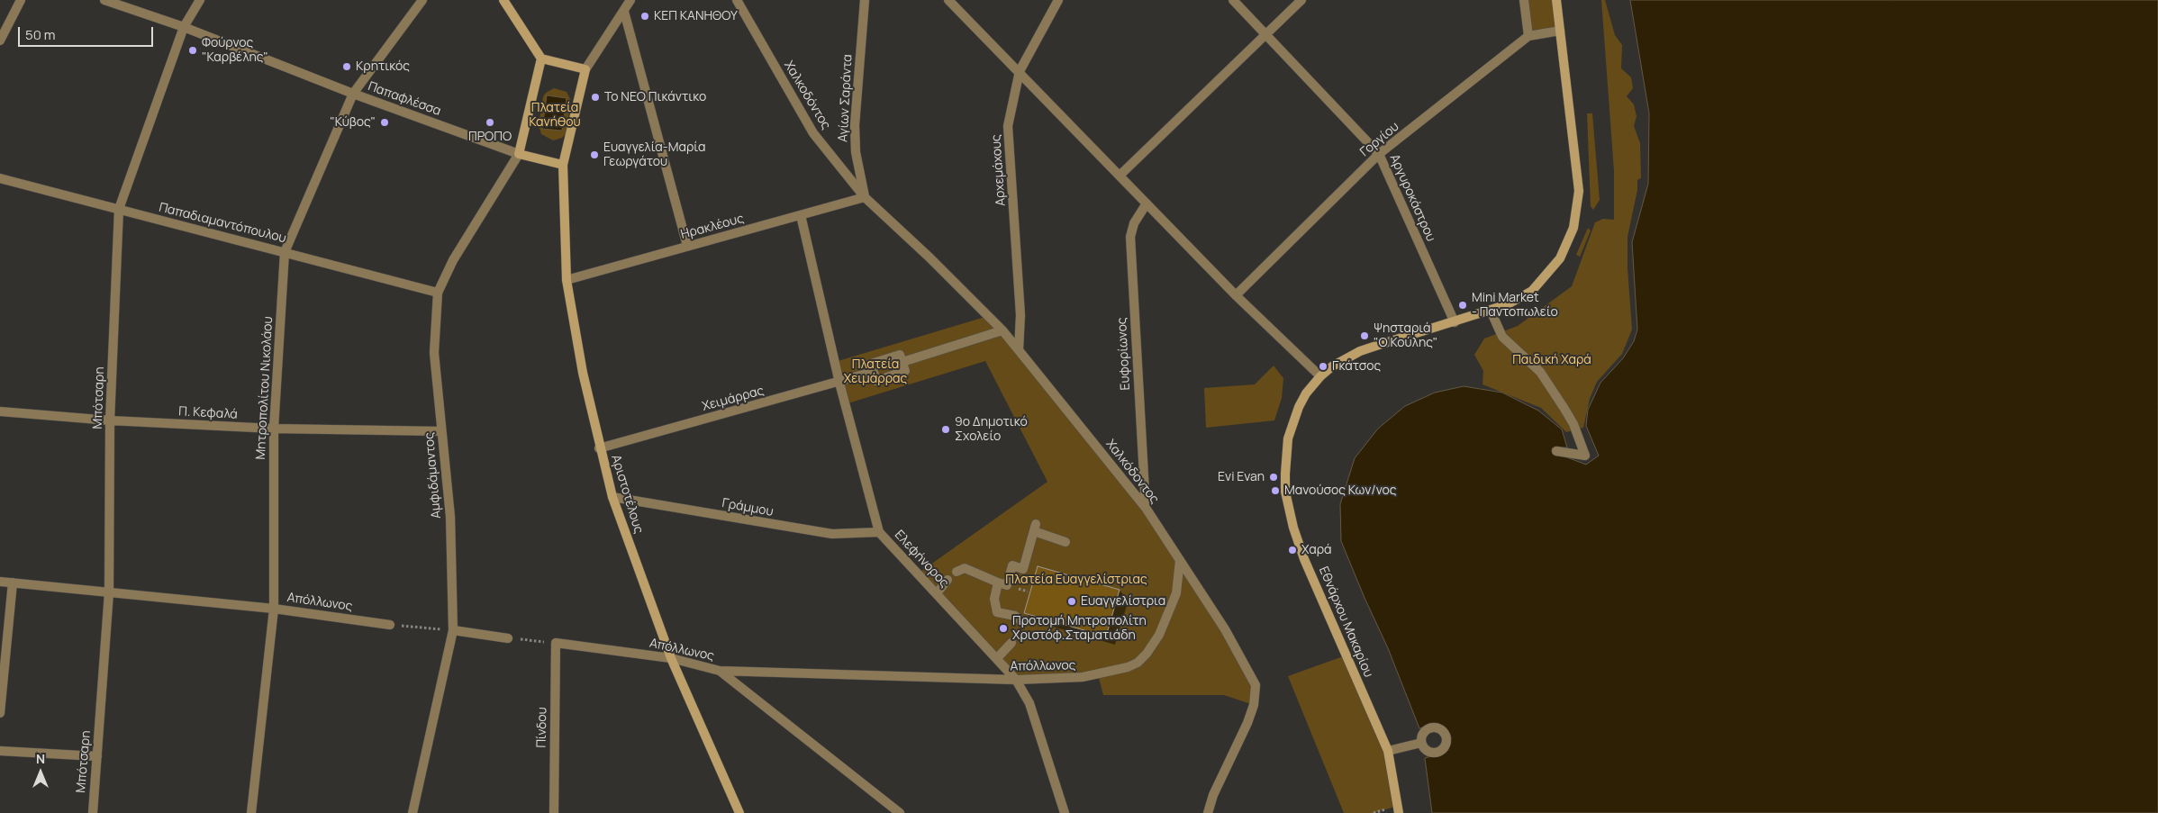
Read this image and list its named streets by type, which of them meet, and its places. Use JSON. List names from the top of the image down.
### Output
{
  "streets": {
    "street": [
      "Χαλκοδόντος",
      "Αγίων Σαράντα",
      "Παπαφλέσσα",
      "Γοργίου",
      "Αρχεμάχους",
      "Αργυροκάστρου",
      "Παπαδιαμαντόπουλου",
      "Ηρακλέους",
      "Ευφορίωνος",
      "Μητροπολίτου Νικολάου",
      "Μπότσαρη",
      "Χειμάρρας",
      "Π. Κεφαλά",
      "Χαλκόδοντος",
      "Αμφιδάμαντος",
      "Αριστοτέλους",
      "Γράμμου",
      "Ελεφήνορος",
      "Απόλλωνος",
      "Εθνάρχου Μακαρίου",
      "Πίνδου"
    ]
  },
  "crossings": [
    ["Χαλκοδόντος", "Αγίων Σαράντα"],
    ["Χαλκοδόντος", "Ηρακλέους"],
    ["Χαλκοδόντος", "Χαλκόδοντος"],
    ["Αγίων Σαράντα", "Ηρακλέους"],
    ["Αγίων Σαράντα", "Χαλκόδοντος"],
    ["Παπαφλέσσα", "Μητροπολίτου Νικολάου"],
    ["Παπαφλέσσα", "Μπότσαρη"],
    ["Παπαφλέσσα", "Αμφιδάμαντος"],
    ["Γοργίου", "Αργυροκάστρου"],
    ["Γοργίου", "Εθνάρχου Μακαρίου"],
    ["Αρχεμάχους", "Χαλκόδοντος"],
    ["Αργυροκάστρου", "Εθνάρχου Μακαρίου"],
    ["Παπαδιαμαντόπουλου", "Μητροπολίτου Νικολάου"],
    ["Παπαδιαμαντόπουλου", "Μπότσαρη"],
    ["Παπαδιαμαντόπουλου", "Αμφιδάμαντος"],
    ["Ηρακλέους", "Χαλκόδοντος"],
    ["Ηρακλέους", "Αριστοτέλους"],
    ["Ηρακλέους", "Ελεφήνορος"],
    ["Ευφορίωνος", "Χαλκόδοντος"],
    ["Μητροπολίτου Νικολάου", "Π. Κεφαλά"],
    ["Μητροπολίτου Νικολάου", "Απόλλωνος"],
    ["Μπότσαρη", "Π. Κεφαλά"],
    ["Μπότσαρη", "Απόλλωνος"],
    ["Χειμάρρας", "Αριστοτέλους"],
    ["Χειμάρρας", "Ελεφήνορος"],
    ["Π. Κεφαλά", "Αμφιδάμαντος"],
    ["Χαλκόδοντος", "Απόλλωνος"],
    ["Αριστοτέλους", "Γράμμου"],
    ["Αριστοτέλους", "Απόλλωνος"],
    ["Γράμμου", "Ελεφήνορος"],
    ["Ελεφήνορος", "Απόλλωνος"],
    ["Απόλλωνος", "Πίνδου"]
  ],
  "parks": [
    "Πλατεία Κανήθου",
    "Παιδική Χαρά",
    "Πλατεία Χειμάρρας",
    "Πλατεία Ευαγγελίστριας"
  ],
  "places": [
    "ΚΕΠ ΚΑΝΗΘΟΥ",
    "Φούρνος \"Καρβέλης\"",
    "Κρητικός",
    "Το ΝΕΟ Πικάντικο",
    "\"Κύβος\"",
    "ΠΡΟΠΟ",
    "Ευαγγελία-Μαρία Γεωργάτου",
    "Mini Market - Παντοπωλείο",
    "Ψησταριά \"Ο Κούλης\"",
    "Γκάτσος",
    "9ο Δημοτικό Σχολείο",
    "Evi Evan",
    "Μανούσος Κων/νος",
    "Χαρά",
    "Ευαγγελίστρια",
    "Προτομή Μητροπολίτη Χριστόφ.Σταματιάδη"
  ],
  "scale_bar": "50 m",
  "north": "top"
}
